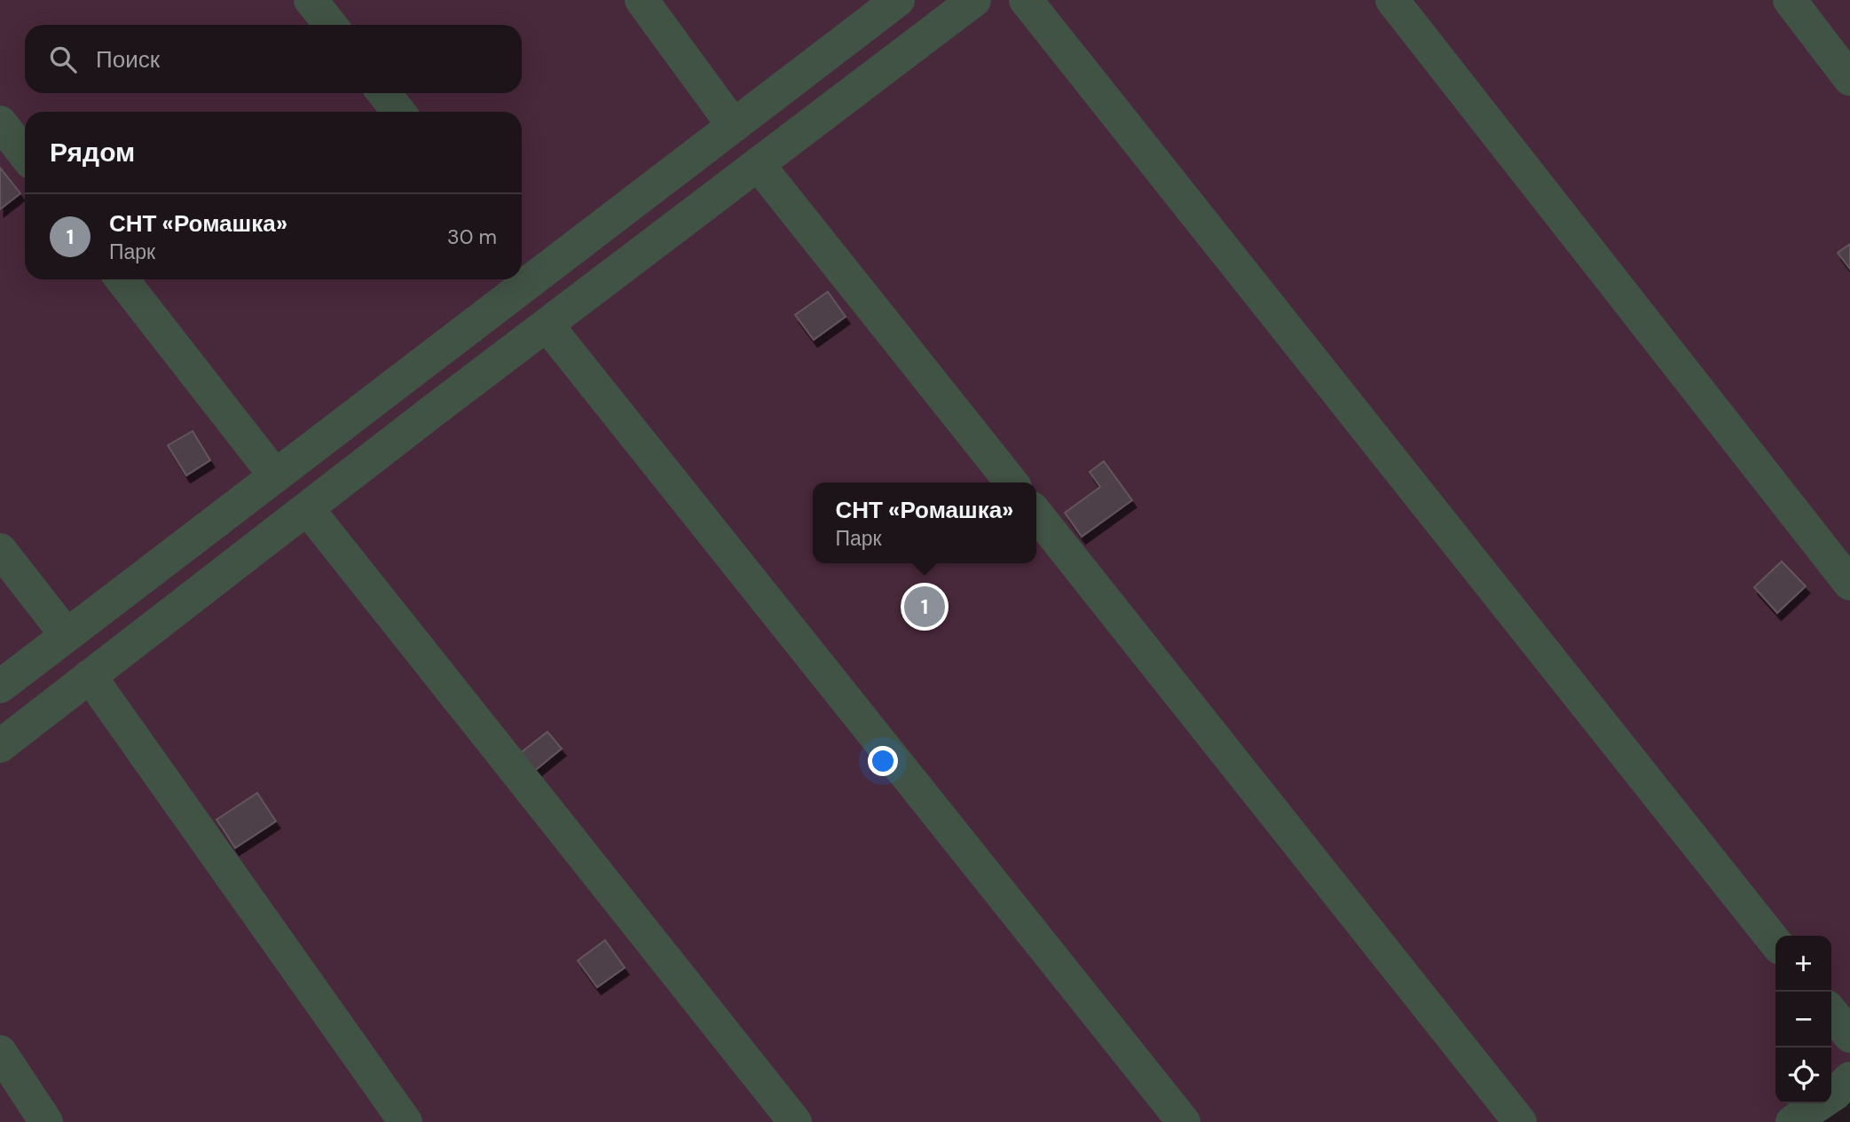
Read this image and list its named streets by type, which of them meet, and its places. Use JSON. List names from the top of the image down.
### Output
{
  "page": {
    "search": "Поиск",
    "heading": "Рядом",
    "list": [
      {
        "mark": "1",
        "name": "СНТ «Ромашка»",
        "note": "Парк",
        "value": "30 m"
      }
    ],
    "popup": ["СНТ «Ромашка»", "Парк"],
    "pins": "1",
    "map_buttons": ["+", "−"]
  }
}
